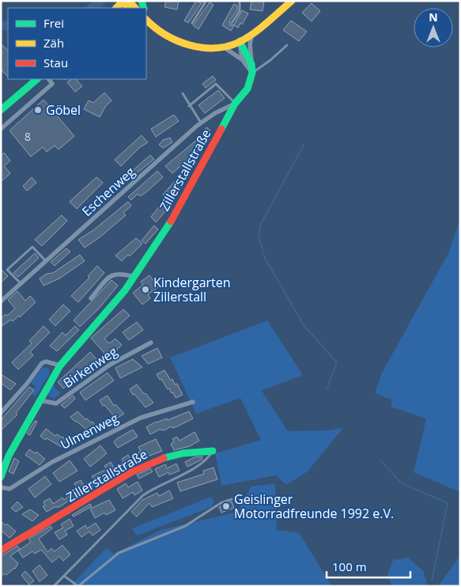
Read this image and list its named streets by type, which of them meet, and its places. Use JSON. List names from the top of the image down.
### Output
{
  "streets": {
    "street": [
      "Zillerstallstraße",
      "Eschenweg",
      "Birkenweg",
      "Ulmenweg"
    ]
  },
  "crossings": [
    ["Zillerstallstraße", "Eschenweg"],
    ["Zillerstallstraße", "Birkenweg"]
  ],
  "places": ["Göbel", "Kindergarten Zillerstall", "Geislinger Motorradfreunde 1992 e.V."],
  "house_numbers": ["8"],
  "legend": ["Frei", "Zäh", "Stau"],
  "scale_bar": "100 m",
  "north": "top"
}
